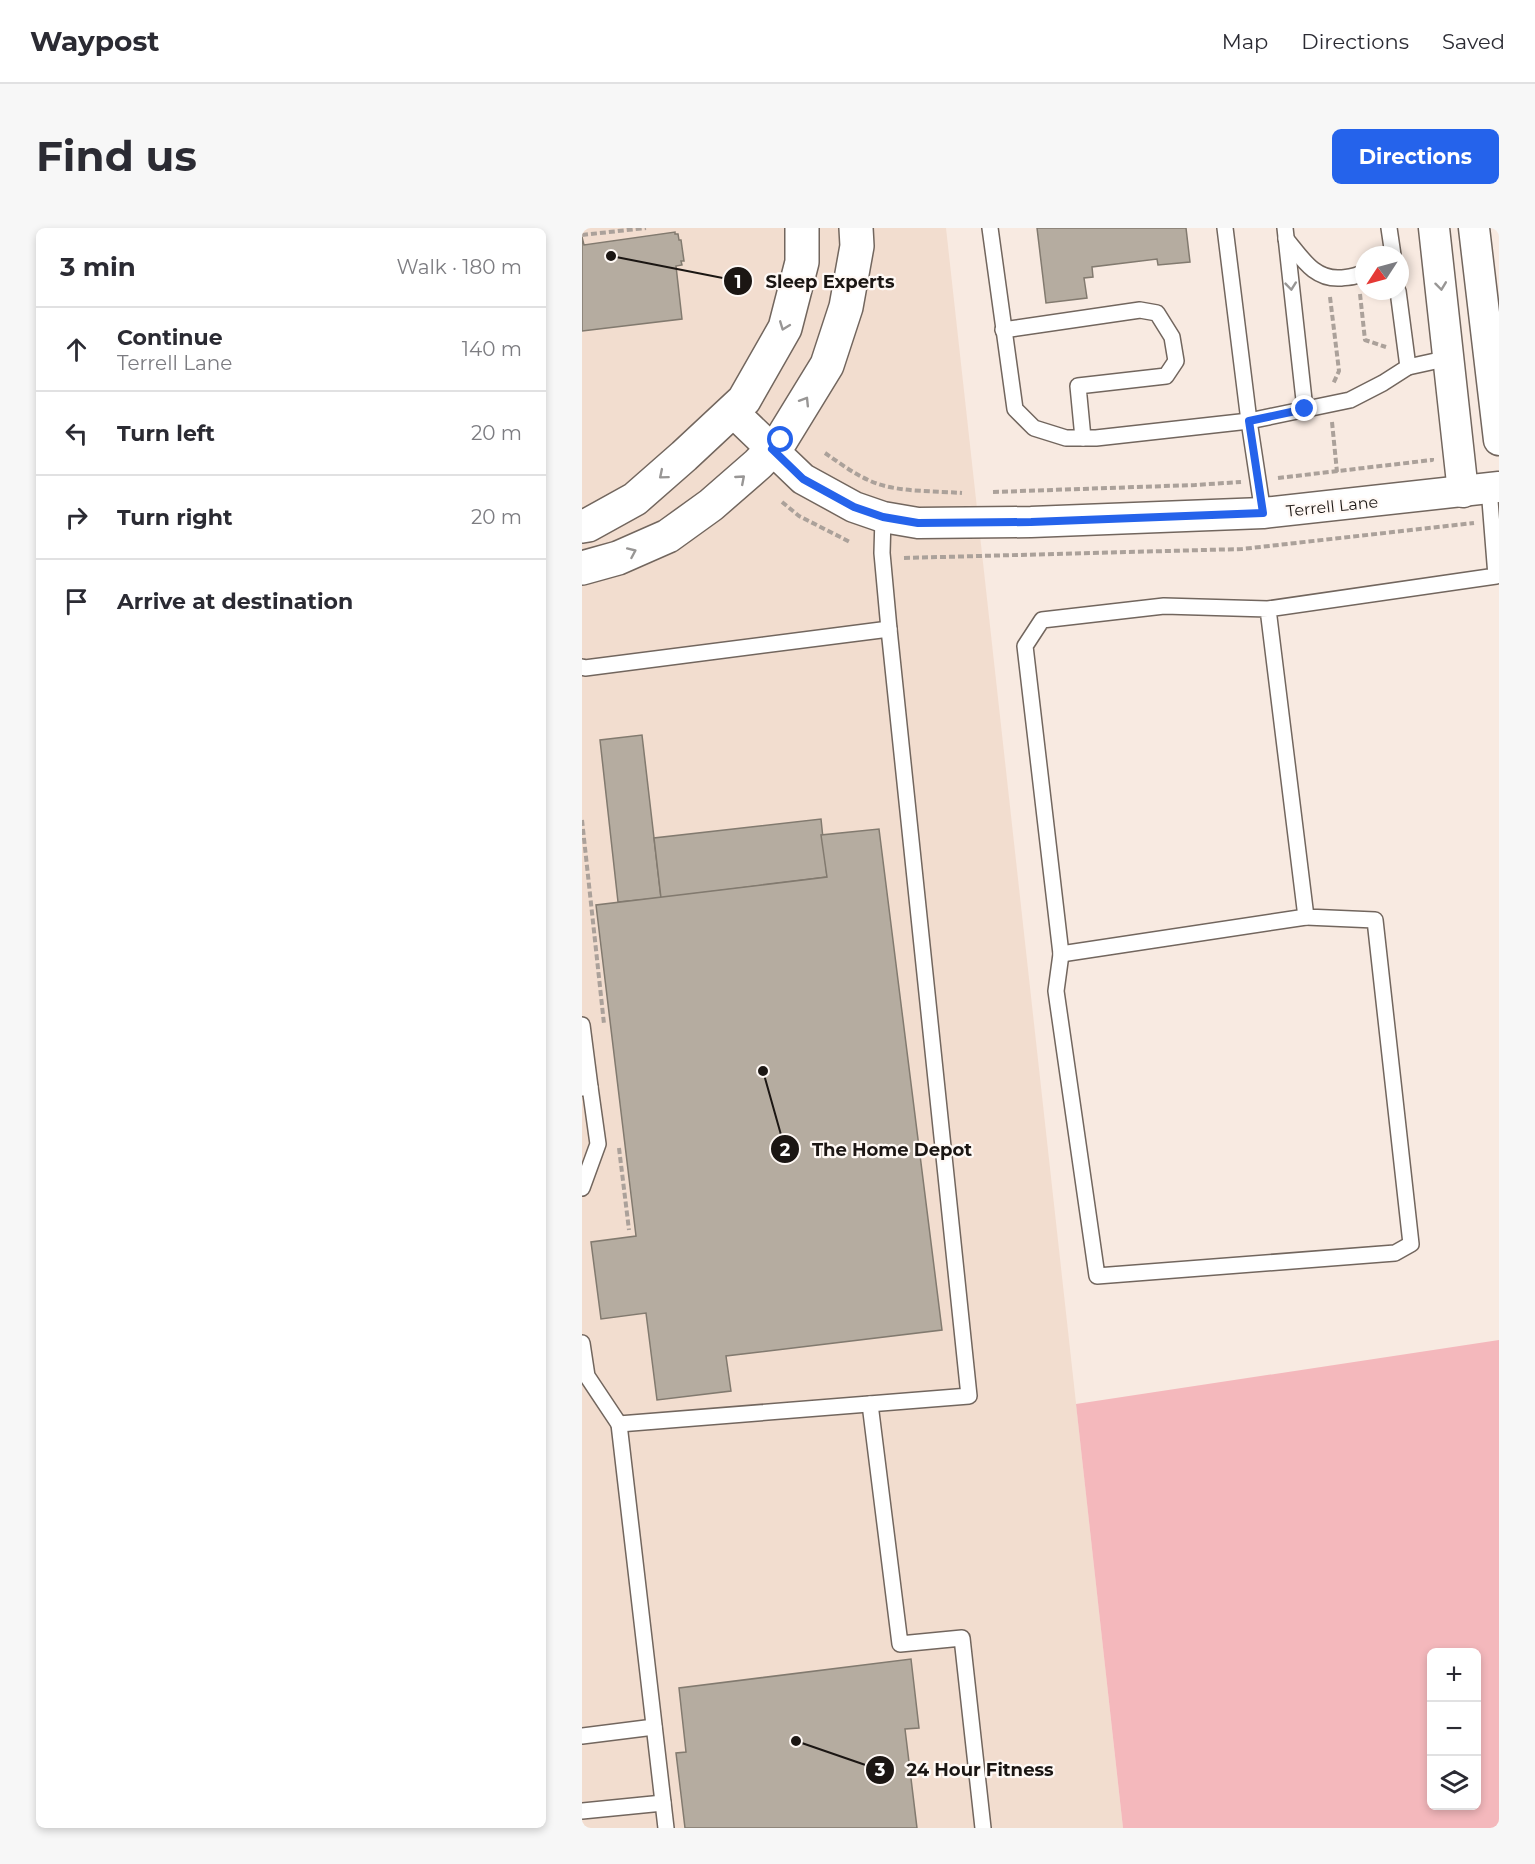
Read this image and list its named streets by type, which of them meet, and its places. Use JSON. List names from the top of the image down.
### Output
{
  "streets": {
    "street": ["Terrell Lane"]
  },
  "places": ["Sleep Experts", "The Home Depot", "24 Hour Fitness"],
  "north": "bottom left",
  "page": {
    "header": "Waypost",
    "nav": ["Map", "Directions", "Saved"],
    "buttons": "Directions",
    "title": "Find us",
    "heading": ["3 min", "Walk · 180 m"],
    "list": [
      ["Continue", "Terrell Lane", "140 m"],
      ["Turn left", "20 m"],
      ["Turn right", "20 m"],
      "Arrive at destination"
    ],
    "map_buttons": ["+", "−"]
  }
}
